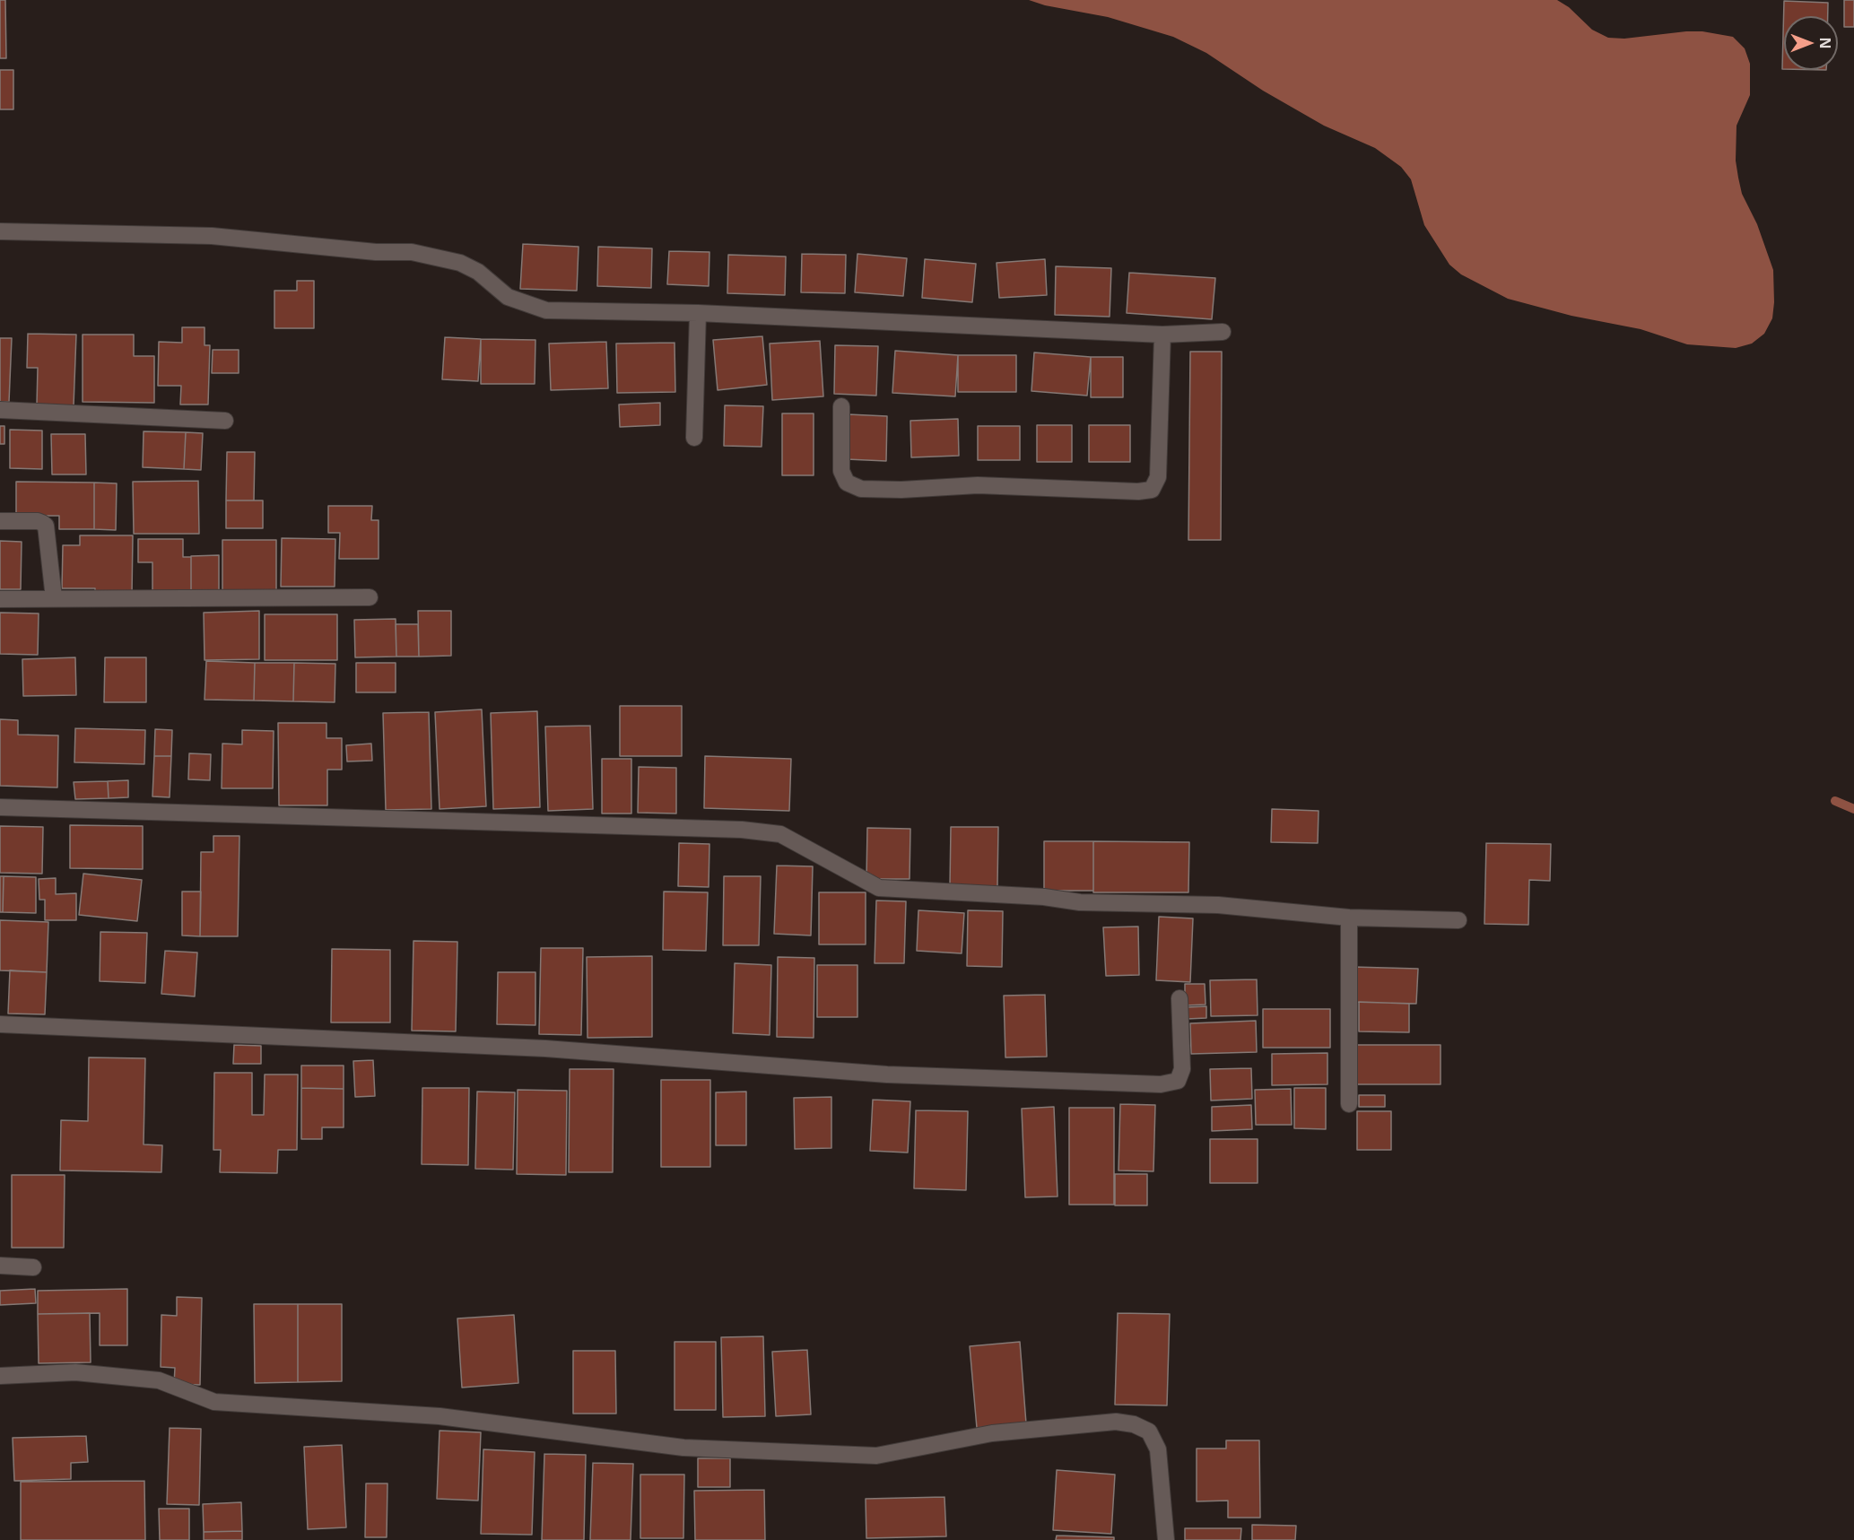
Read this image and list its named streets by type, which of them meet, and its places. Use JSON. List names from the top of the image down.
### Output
{
  "north": "right"
}
